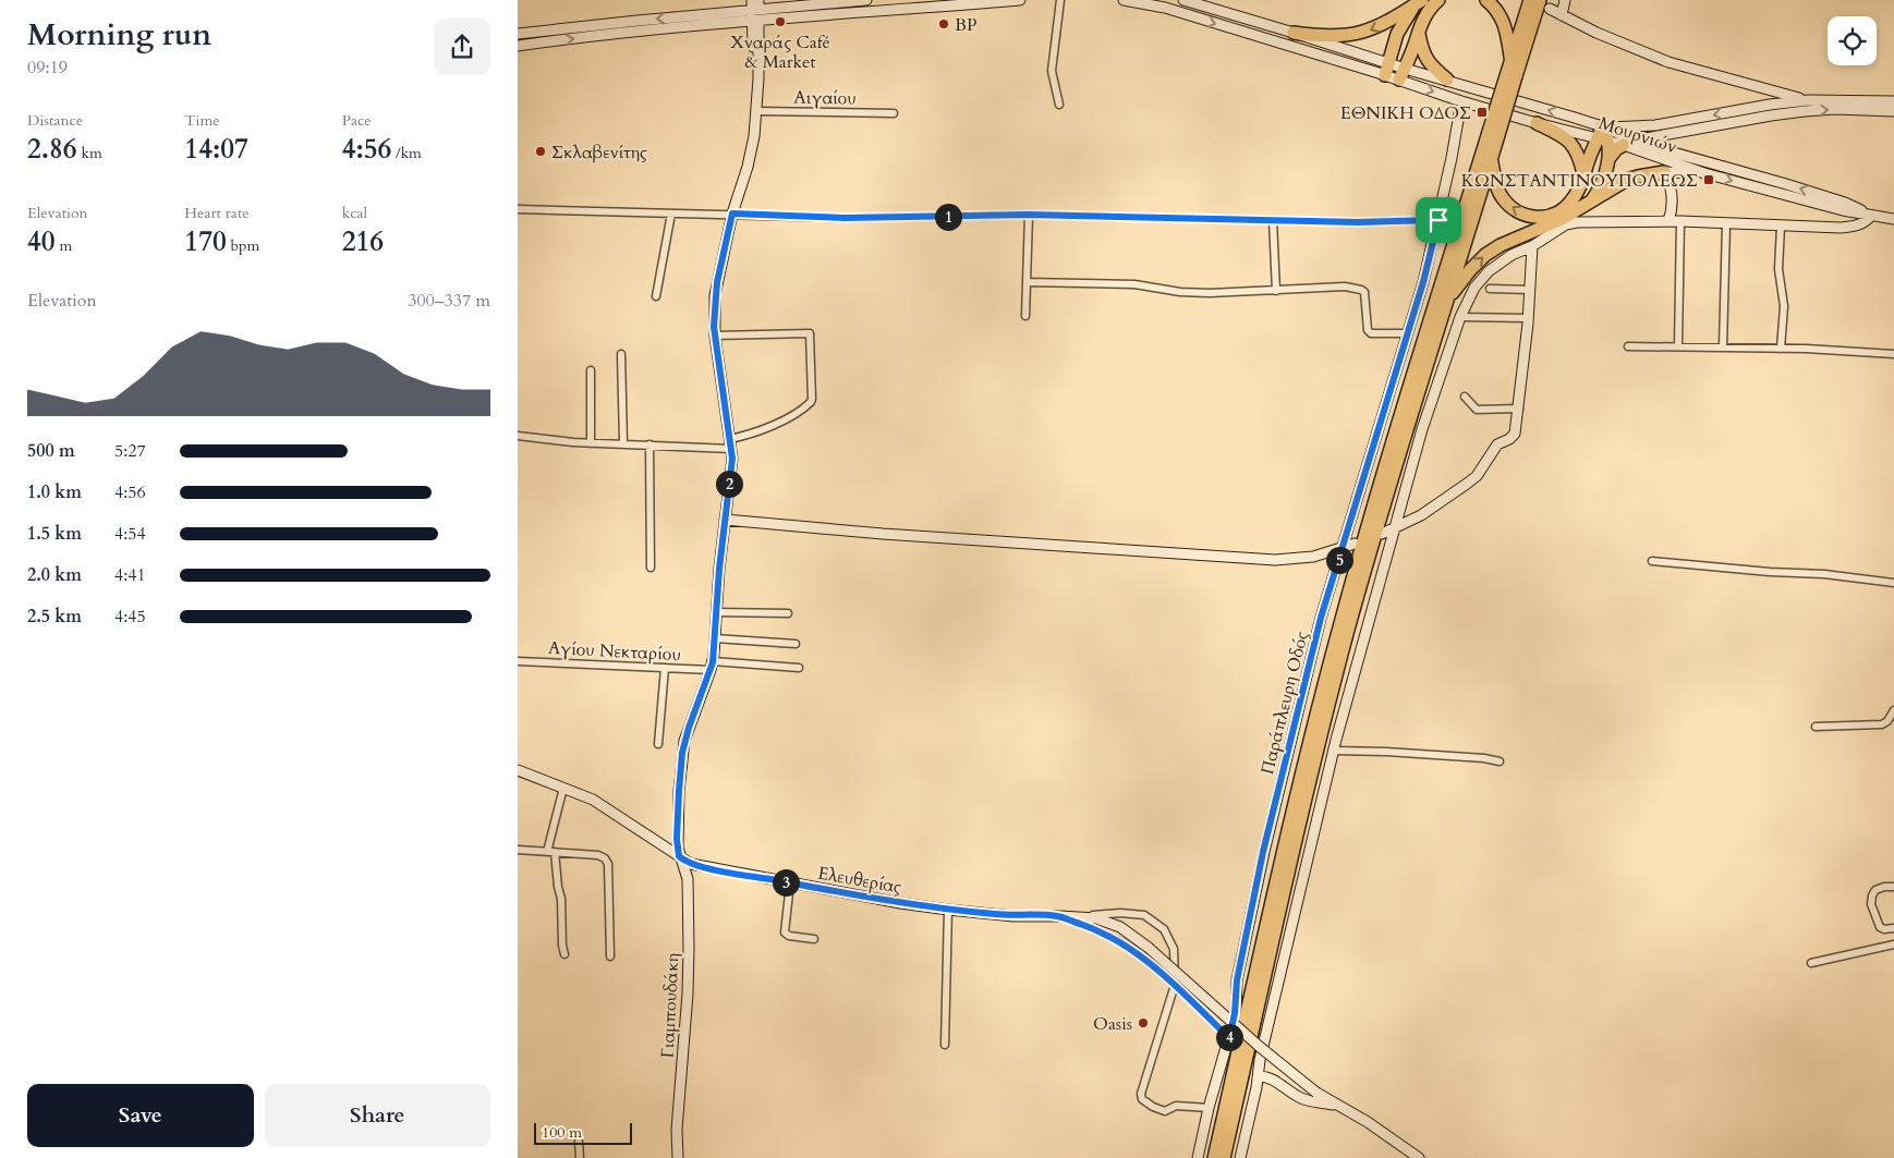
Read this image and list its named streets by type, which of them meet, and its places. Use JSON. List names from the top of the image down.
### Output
{
  "streets": {
    "street": [
      "Αιγαίου",
      "Μουρνιών",
      "Αγίου Νεκταρίου",
      "Παράπλευρη Οδός",
      "Ελευθερίας",
      "Γιαμπουδάκη"
    ]
  },
  "crossings": [
    ["Αιγαίου", "Γιαμπουδάκη"],
    ["Μουρνιών", "Παράπλευρη Οδός"],
    ["Αγίου Νεκταρίου", "Γιαμπουδάκη"],
    ["Ελευθερίας", "Γιαμπουδάκη"]
  ],
  "places": {
    "other": [
      "Χναράς Café & Market",
      "BP",
      "Σκλαβενίτης",
      "Oasis"
    ],
    "transit": ["ΕΘΝΙΚΗ ΟΔΟΣ", "ΚΩΝΣΤΑΝΤΙΝΟΥΠΟΛΕΩΣ"]
  },
  "scale_bar": "100 m",
  "page": {
    "heading": ["Morning run", "09:19"],
    "stats": [
      ["Distance", "2.86 km"],
      ["Time", "14:07"],
      ["Pace", "4:56 /km"],
      ["Elevation", "40 m"],
      ["Heart rate", "170 bpm"],
      ["kcal", "216"]
    ],
    "pins": [
      "1",
      "2",
      "5",
      "3",
      "4"
    ],
    "chart": ["Elevation", "300–337 m"],
    "list": [
      {
        "name": "500 m",
        "note": "5:27"
      },
      {
        "name": "1.0 km",
        "note": "4:56"
      },
      {
        "name": "1.5 km",
        "note": "4:54"
      },
      {
        "name": "2.0 km",
        "note": "4:41"
      },
      {
        "name": "2.5 km",
        "note": "4:45"
      }
    ],
    "buttons": ["Save", "Share"],
    "scale": "100 m"
  }
}
